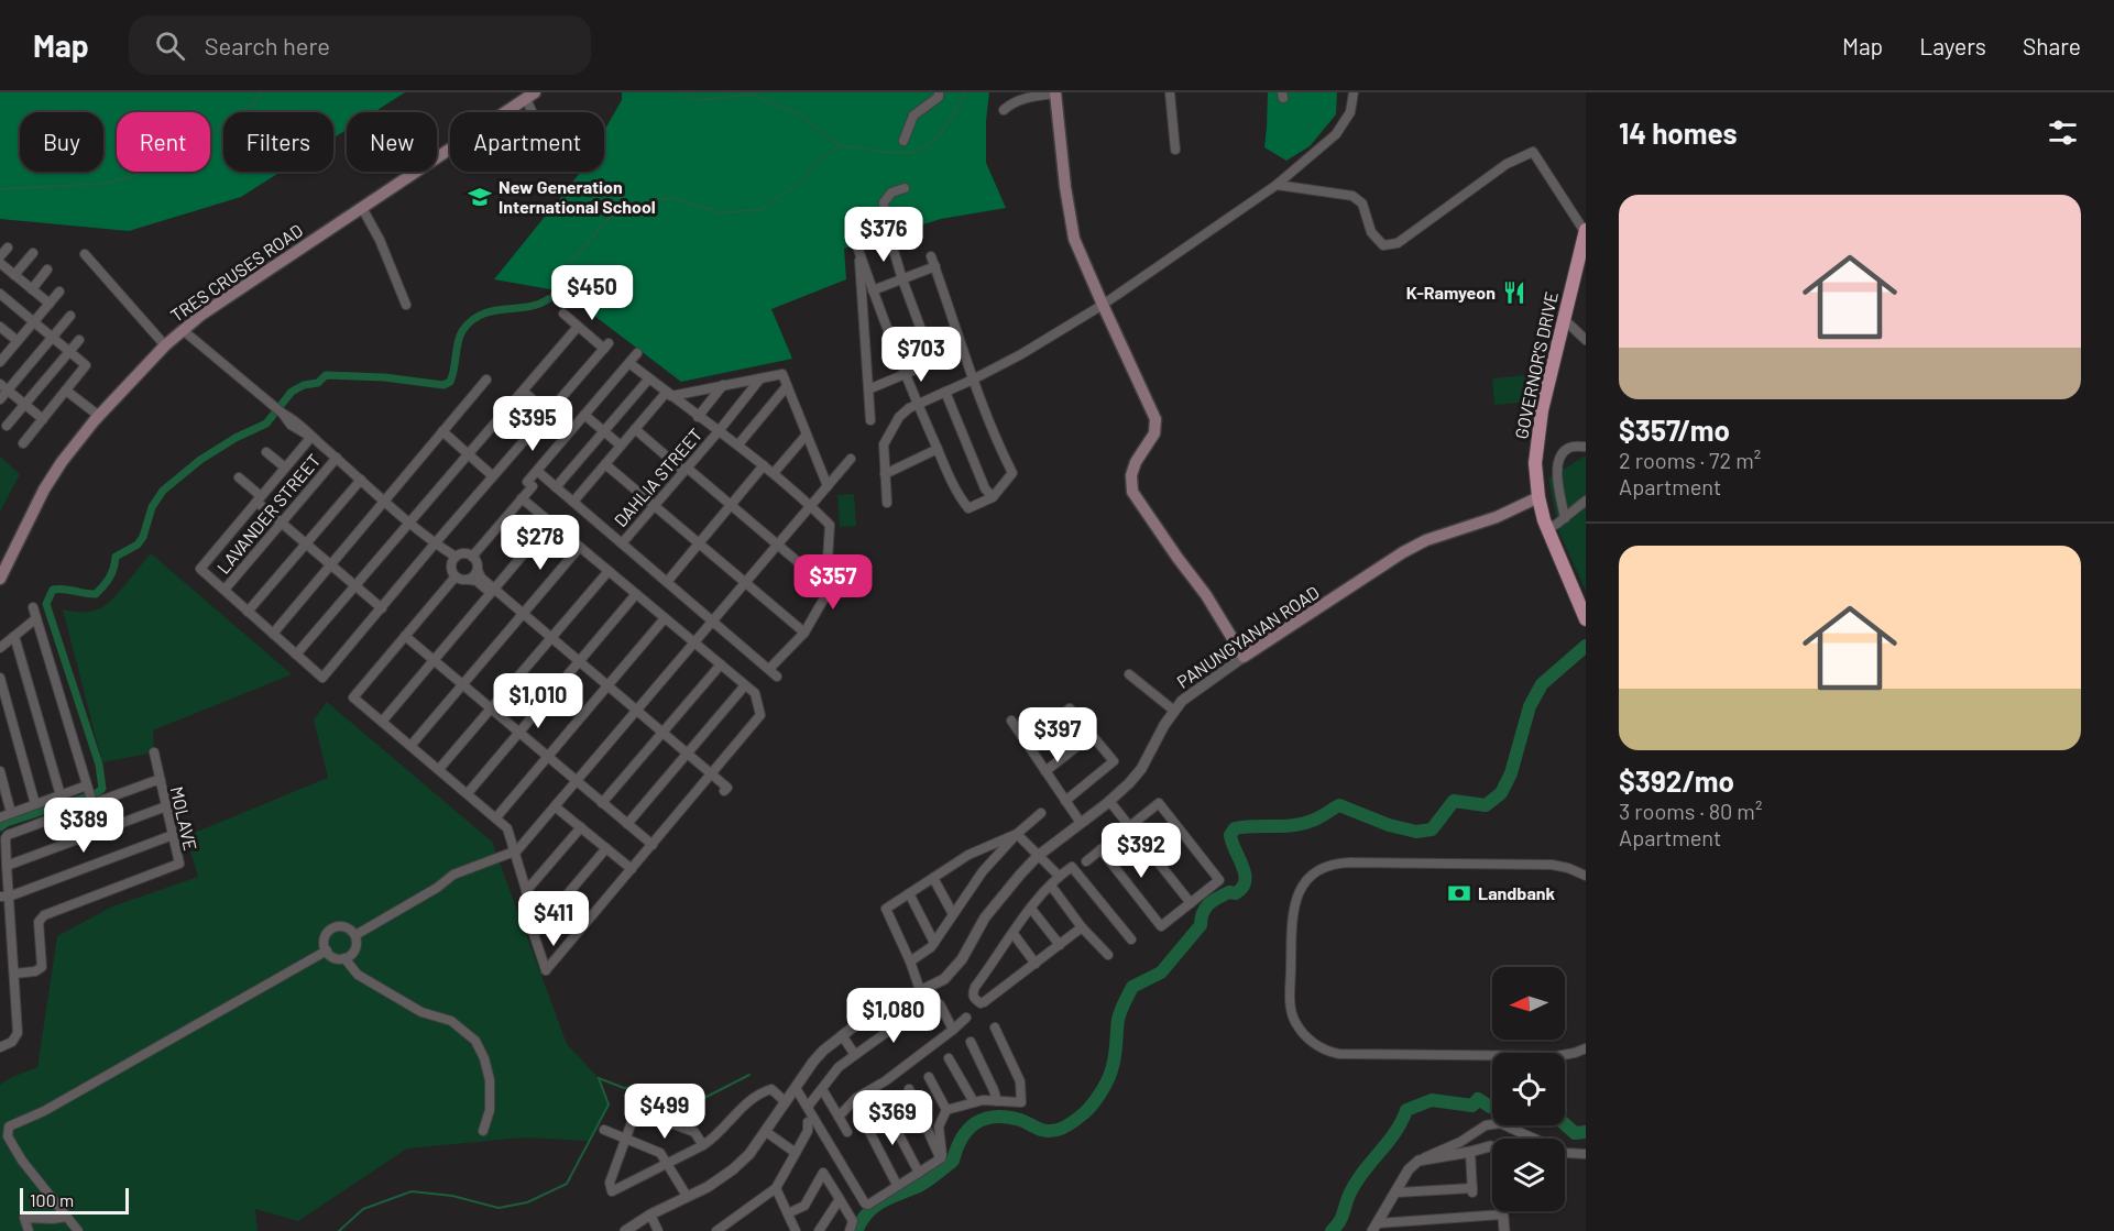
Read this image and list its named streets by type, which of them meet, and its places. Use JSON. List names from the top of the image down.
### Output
{
  "streets": {
    "main road": ["TRES CRUSES ROAD", "GOVERNOR'S DRIVE", "PANUNGYANAN ROAD"],
    "street": ["DAHLIA STREET", "LAVANDER STREET", "MOLAVE"]
  },
  "crossings": [
    ["GOVERNOR'S DRIVE", "PANUNGYANAN ROAD"]
  ],
  "places": {
    "school or university": ["New Generation International School"],
    "restaurant": ["K-Ramyeon"],
    "bank": ["Landbank"]
  },
  "scale_bar": "100 m",
  "north": "left",
  "page": {
    "header": "Map",
    "search": "Search here",
    "nav": ["Map", "Layers", "Share"],
    "heading": "14 homes",
    "chip": [
      "Buy",
      "Rent",
      "Filters",
      "New",
      "Apartment"
    ],
    "list": [
      {
        "name": "$357/mo",
        "note": "2 rooms · 72 m² · Apartment"
      },
      {
        "name": "$392/mo",
        "note": "3 rooms · 80 m² · Apartment"
      }
    ],
    "price": [
      "$376",
      "$450",
      "$703",
      "$395",
      "$278",
      "$357",
      "$1,010",
      "$397",
      "$389",
      "$392",
      "$411",
      "$1,080",
      "$499",
      "$369"
    ],
    "scale": "100 m"
  }
}
